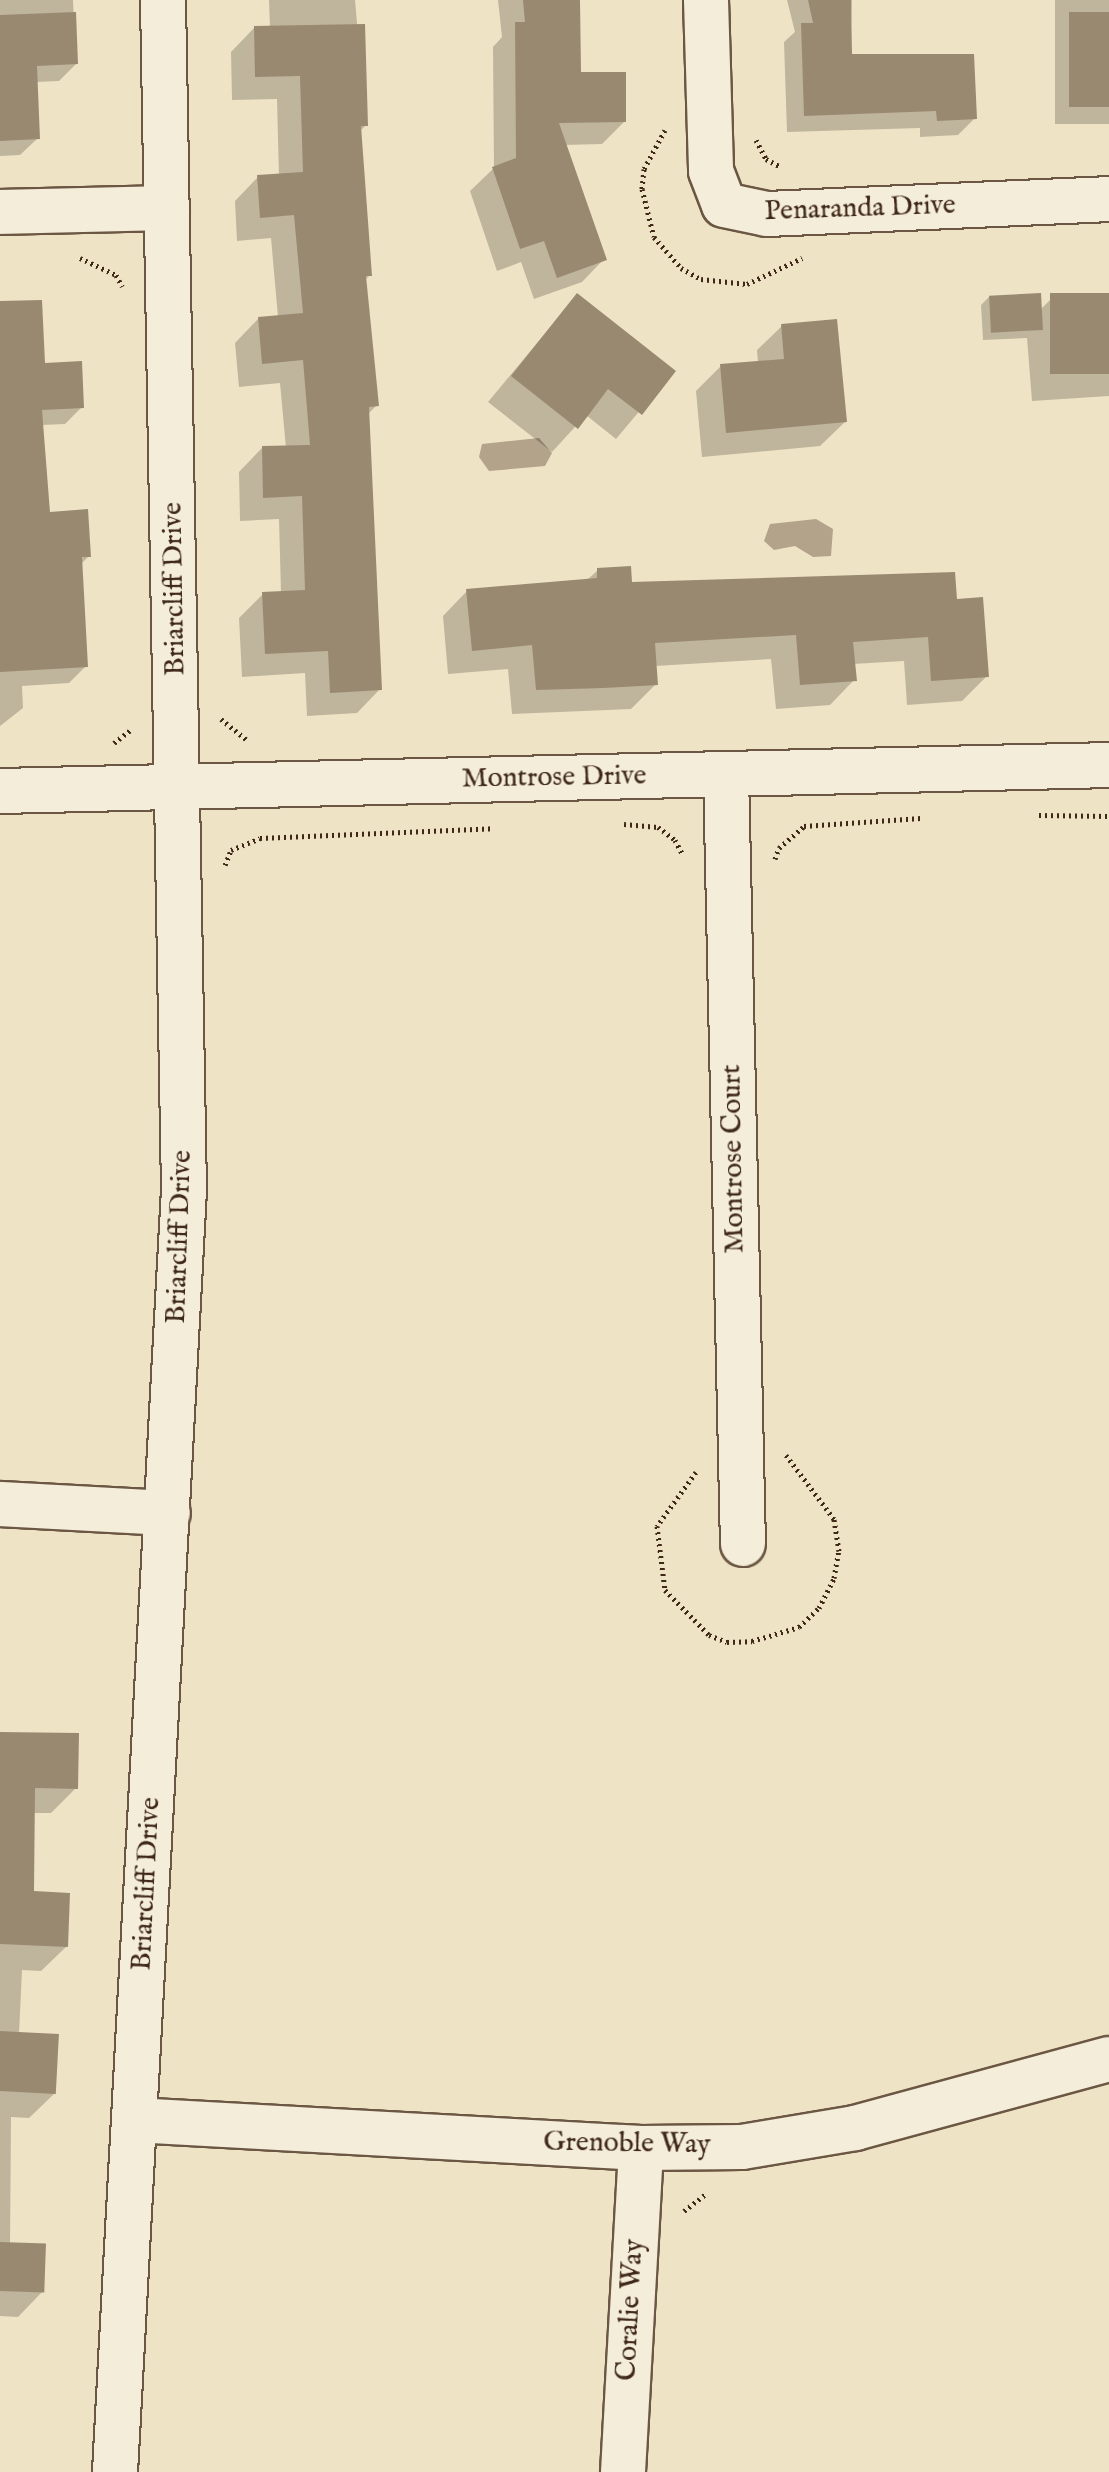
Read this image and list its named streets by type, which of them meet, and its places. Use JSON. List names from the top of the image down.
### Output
{
  "streets": {
    "street": [
      "Penaranda Drive",
      "Briarcliff Drive",
      "Montrose Drive",
      "Montrose Court",
      "Grenoble Way",
      "Coralie Way"
    ]
  },
  "crossings": [
    ["Briarcliff Drive", "Montrose Drive"],
    ["Briarcliff Drive", "Grenoble Way"],
    ["Montrose Drive", "Montrose Court"],
    ["Grenoble Way", "Coralie Way"]
  ]
}
